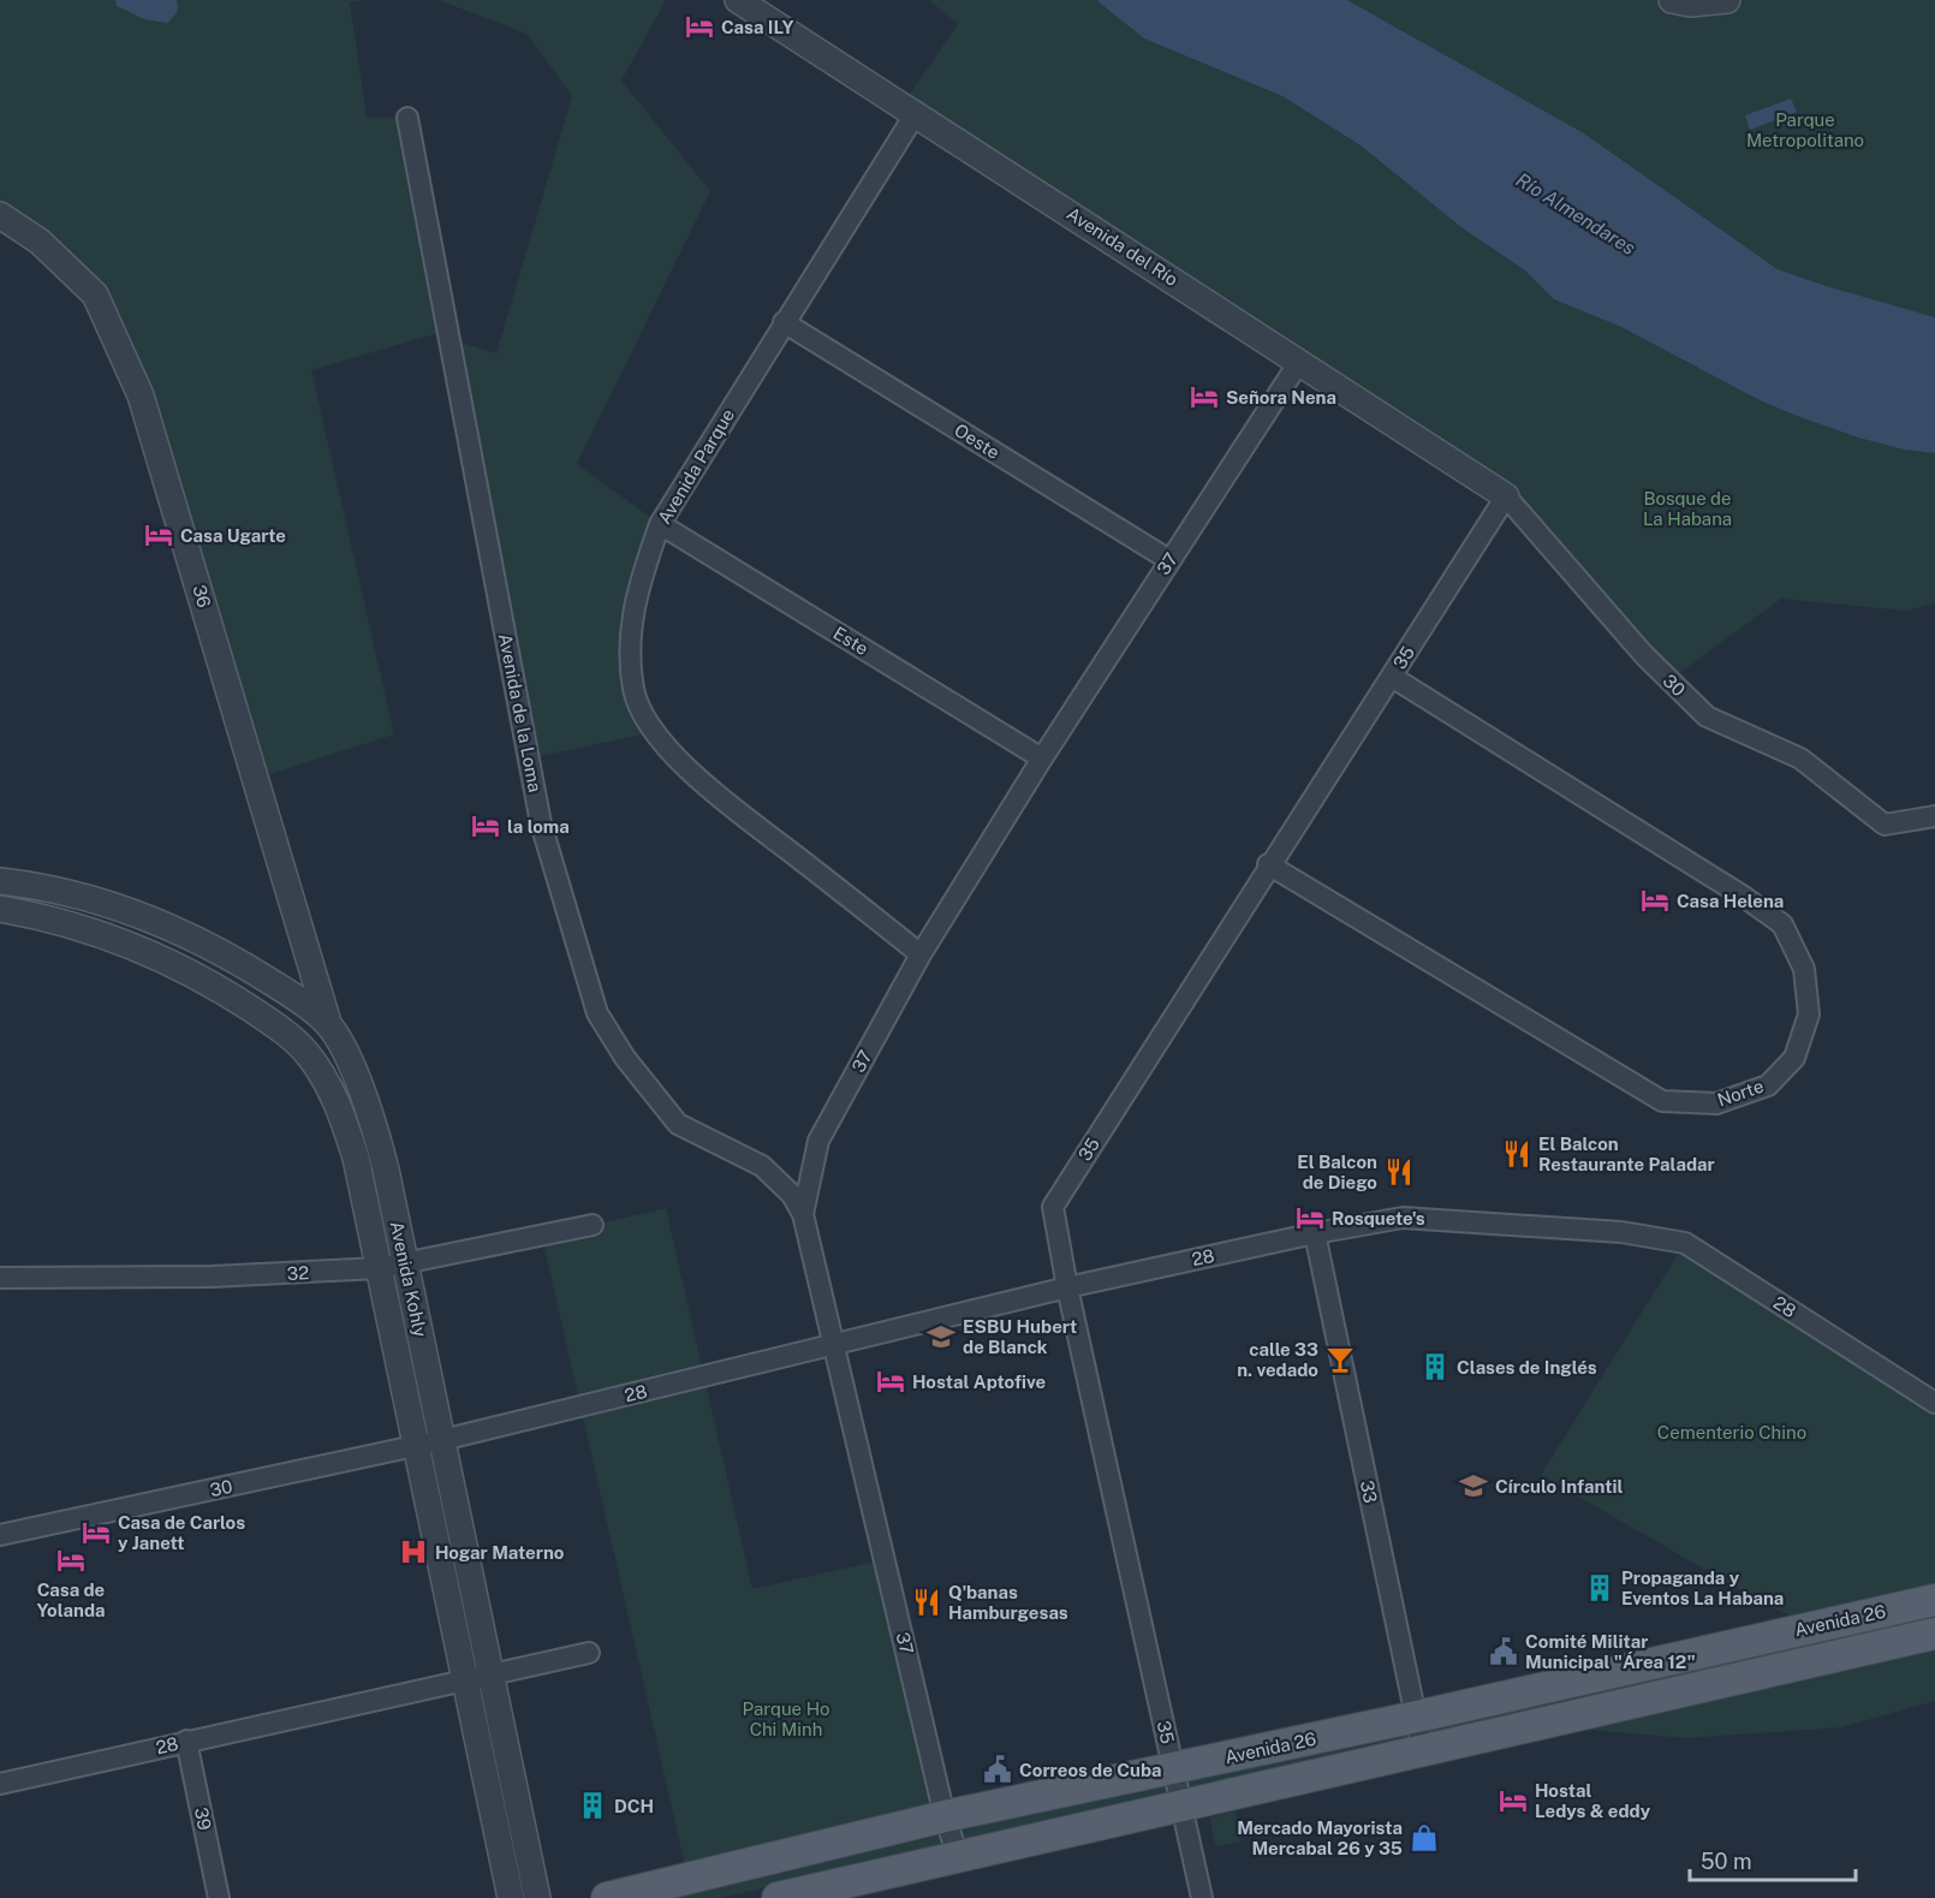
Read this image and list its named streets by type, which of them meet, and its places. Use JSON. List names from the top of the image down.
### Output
{
  "streets": {
    "main road": ["Avenida 26"],
    "street": [
      "Avenida del Río",
      "Oeste",
      "Avenida Parque",
      "37",
      "36",
      "Este",
      "35",
      "30",
      "Avenida de la Loma",
      "Norte",
      "28",
      "32",
      "Avenida Kohly",
      "33",
      "39"
    ]
  },
  "crossings": [
    ["Avenida del Río", "Avenida Parque"],
    ["Avenida del Río", "37"],
    ["Avenida del Río", "35"],
    ["Avenida del Río", "30"],
    ["Oeste", "Avenida Parque"],
    ["Oeste", "37"],
    ["Avenida Parque", "37"],
    ["Avenida Parque", "Este"],
    ["37", "Este"],
    ["37", "Avenida de la Loma"],
    ["37", "28"],
    ["37", "Avenida 26"],
    ["36", "Avenida Kohly"],
    ["35", "30"],
    ["35", "Norte"],
    ["35", "28"],
    ["35", "Avenida 26"],
    ["30", "28"],
    ["30", "Avenida Kohly"],
    ["28", "Avenida Kohly"],
    ["28", "33"],
    ["28", "39"],
    ["32", "Avenida Kohly"],
    ["33", "Avenida 26"]
  ],
  "water": ["Río Almendares"],
  "parks": [
    "Parque Metropolitano",
    "Bosque de La Habana",
    "Cementerio Chino",
    "Parque Ho Chi Minh"
  ],
  "places": {
    "hotel": [
      "Casa ILY",
      "Señora Nena",
      "Casa Ugarte",
      "la loma",
      "Casa Helena",
      "Rosquete's",
      "Hostal Aptofive",
      "Casa de Carlos y Janett",
      "Casa de Yolanda",
      "Hostal Ledys & eddy"
    ],
    "restaurant": ["El Balcon Restaurante Paladar", "El Balcon de Diego", "Q'banas Hamburgesas"],
    "school or university": ["ESBU Hubert de Blanck", "Círculo Infantil"],
    "bar": ["calle 33 n. vedado"],
    "building": ["Clases de Inglés", "Propaganda y Eventos La Habana", "DCH"],
    "hospital": ["Hogar Materno"],
    "public building": ["Comité Militar Municipal \"Área 12\"", "Correos de Cuba"],
    "shop": ["Mercado Mayorista Mercabal 26 y 35"]
  },
  "scale_bar": "50 m"
}
